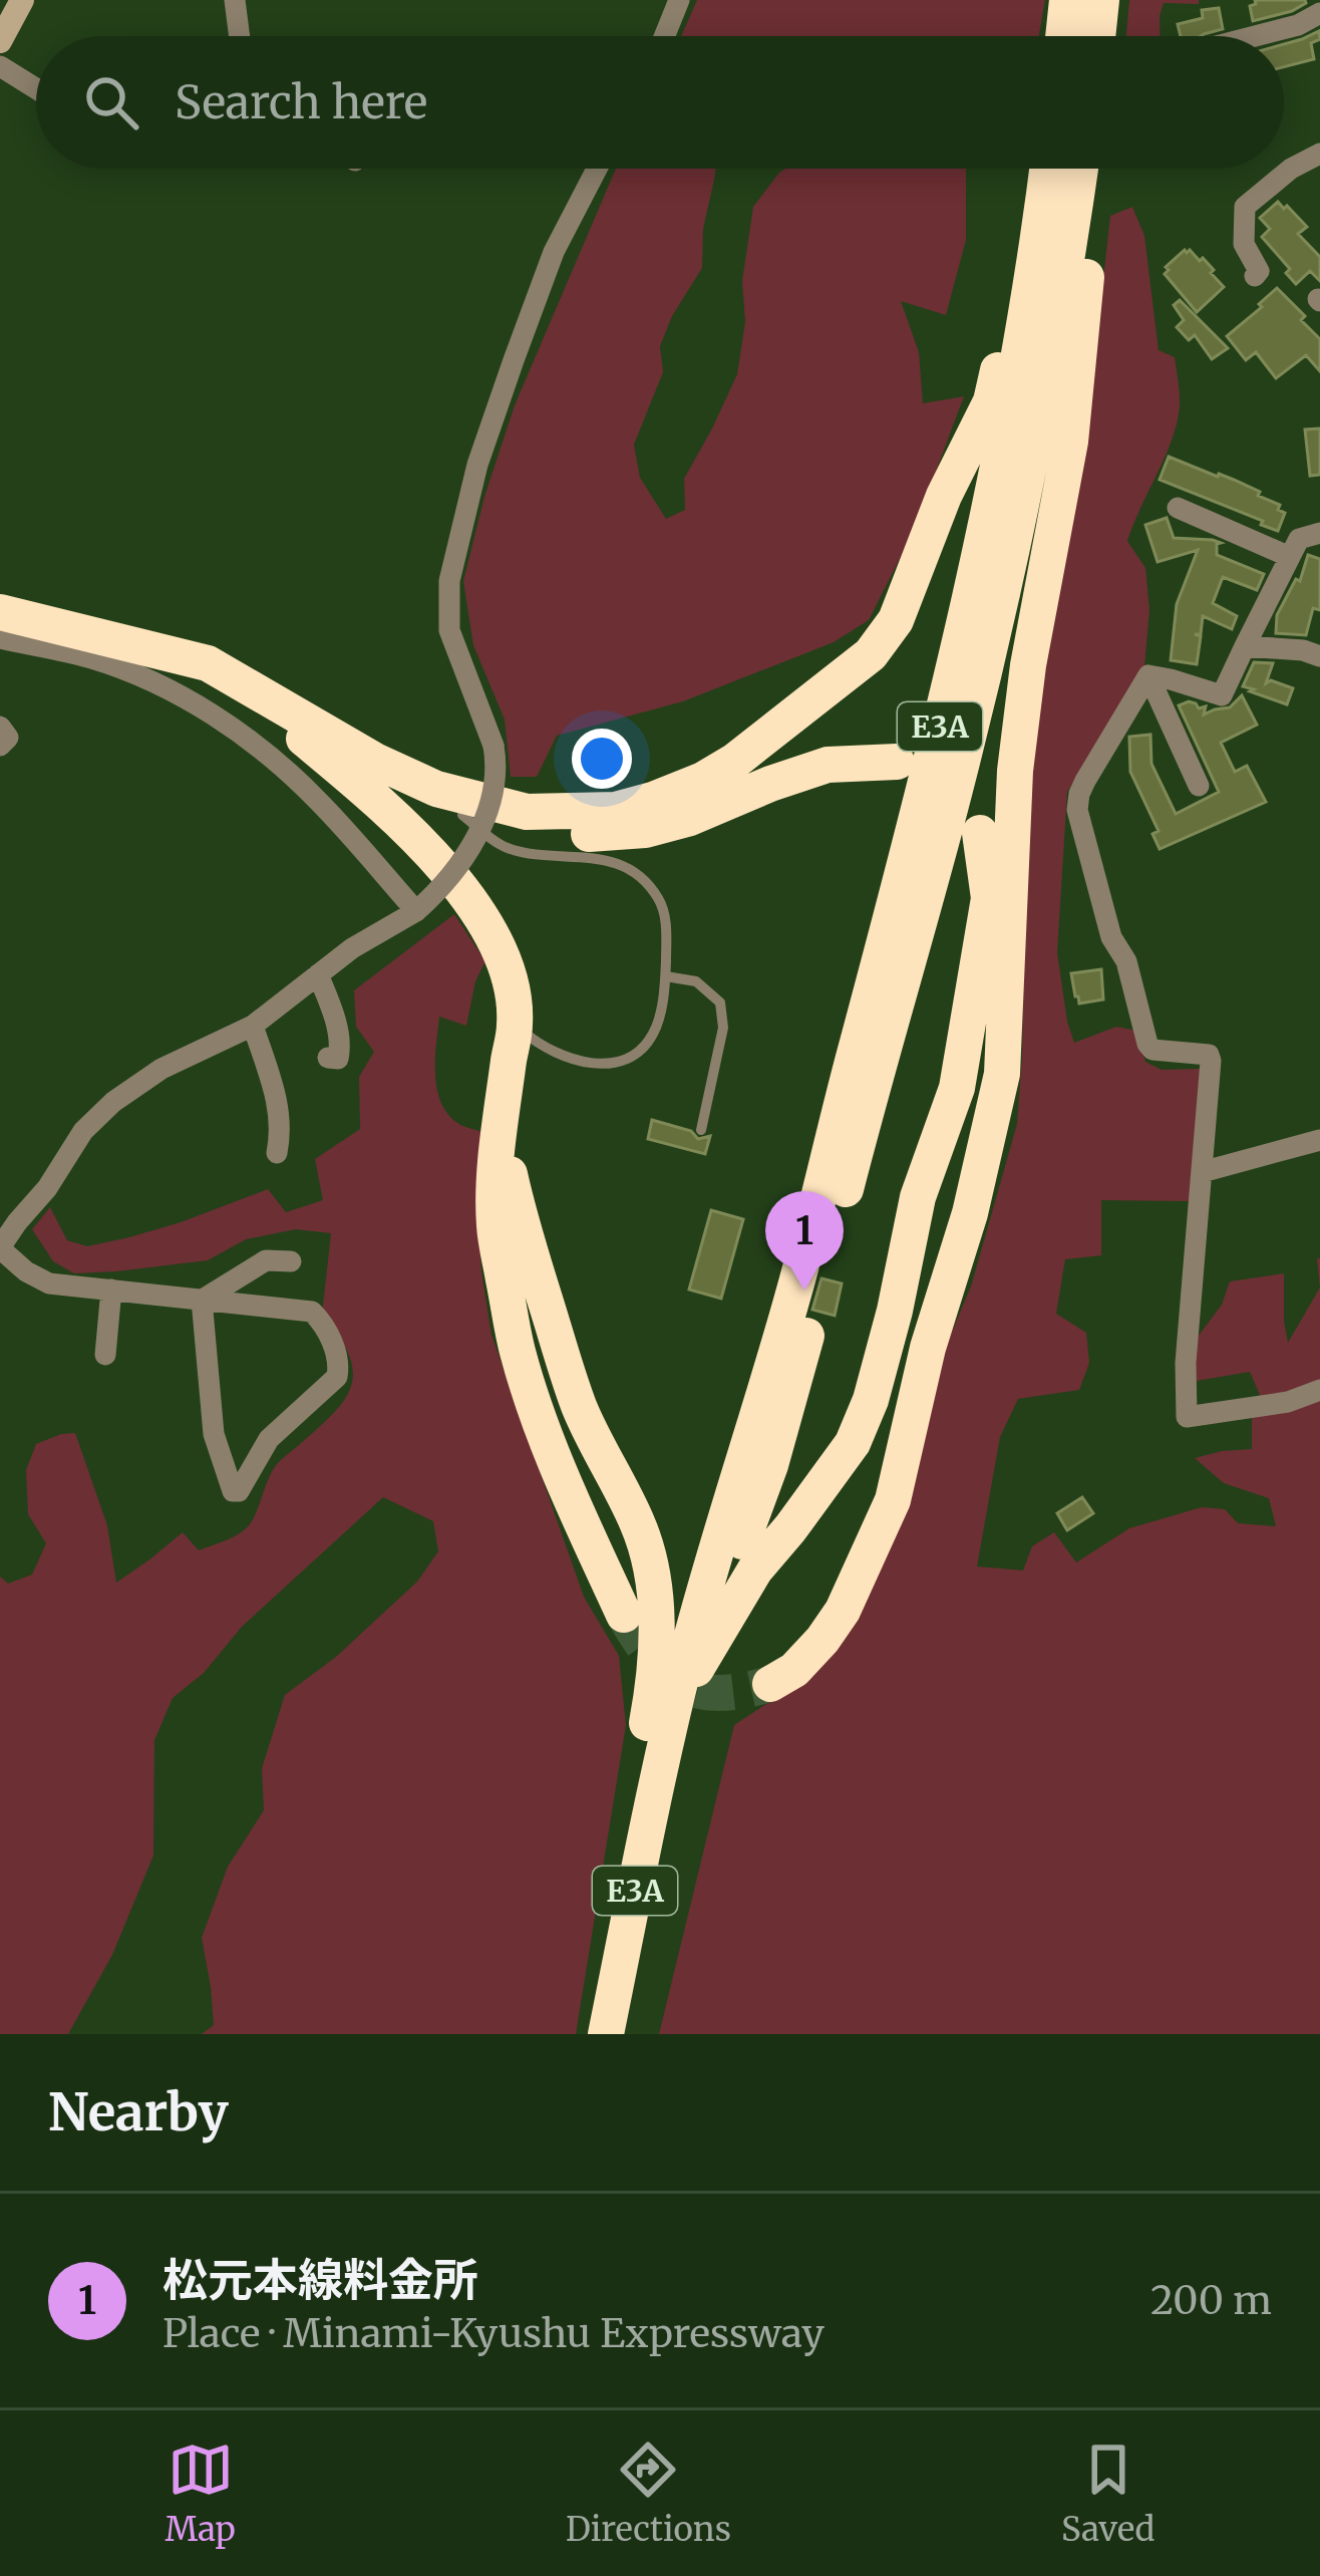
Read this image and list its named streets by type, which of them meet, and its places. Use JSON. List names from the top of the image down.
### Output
{
  "streets": {
    "highway": ["E3A"]
  },
  "page": {
    "search": "Search here",
    "pins": "1",
    "heading": "Nearby",
    "list": [
      {
        "mark": "1",
        "name": "松元本線料金所",
        "note": "Place · Minami-Kyushu Expressway",
        "value": "200 m"
      }
    ],
    "nav": ["Map", "Directions", "Saved"]
  }
}
